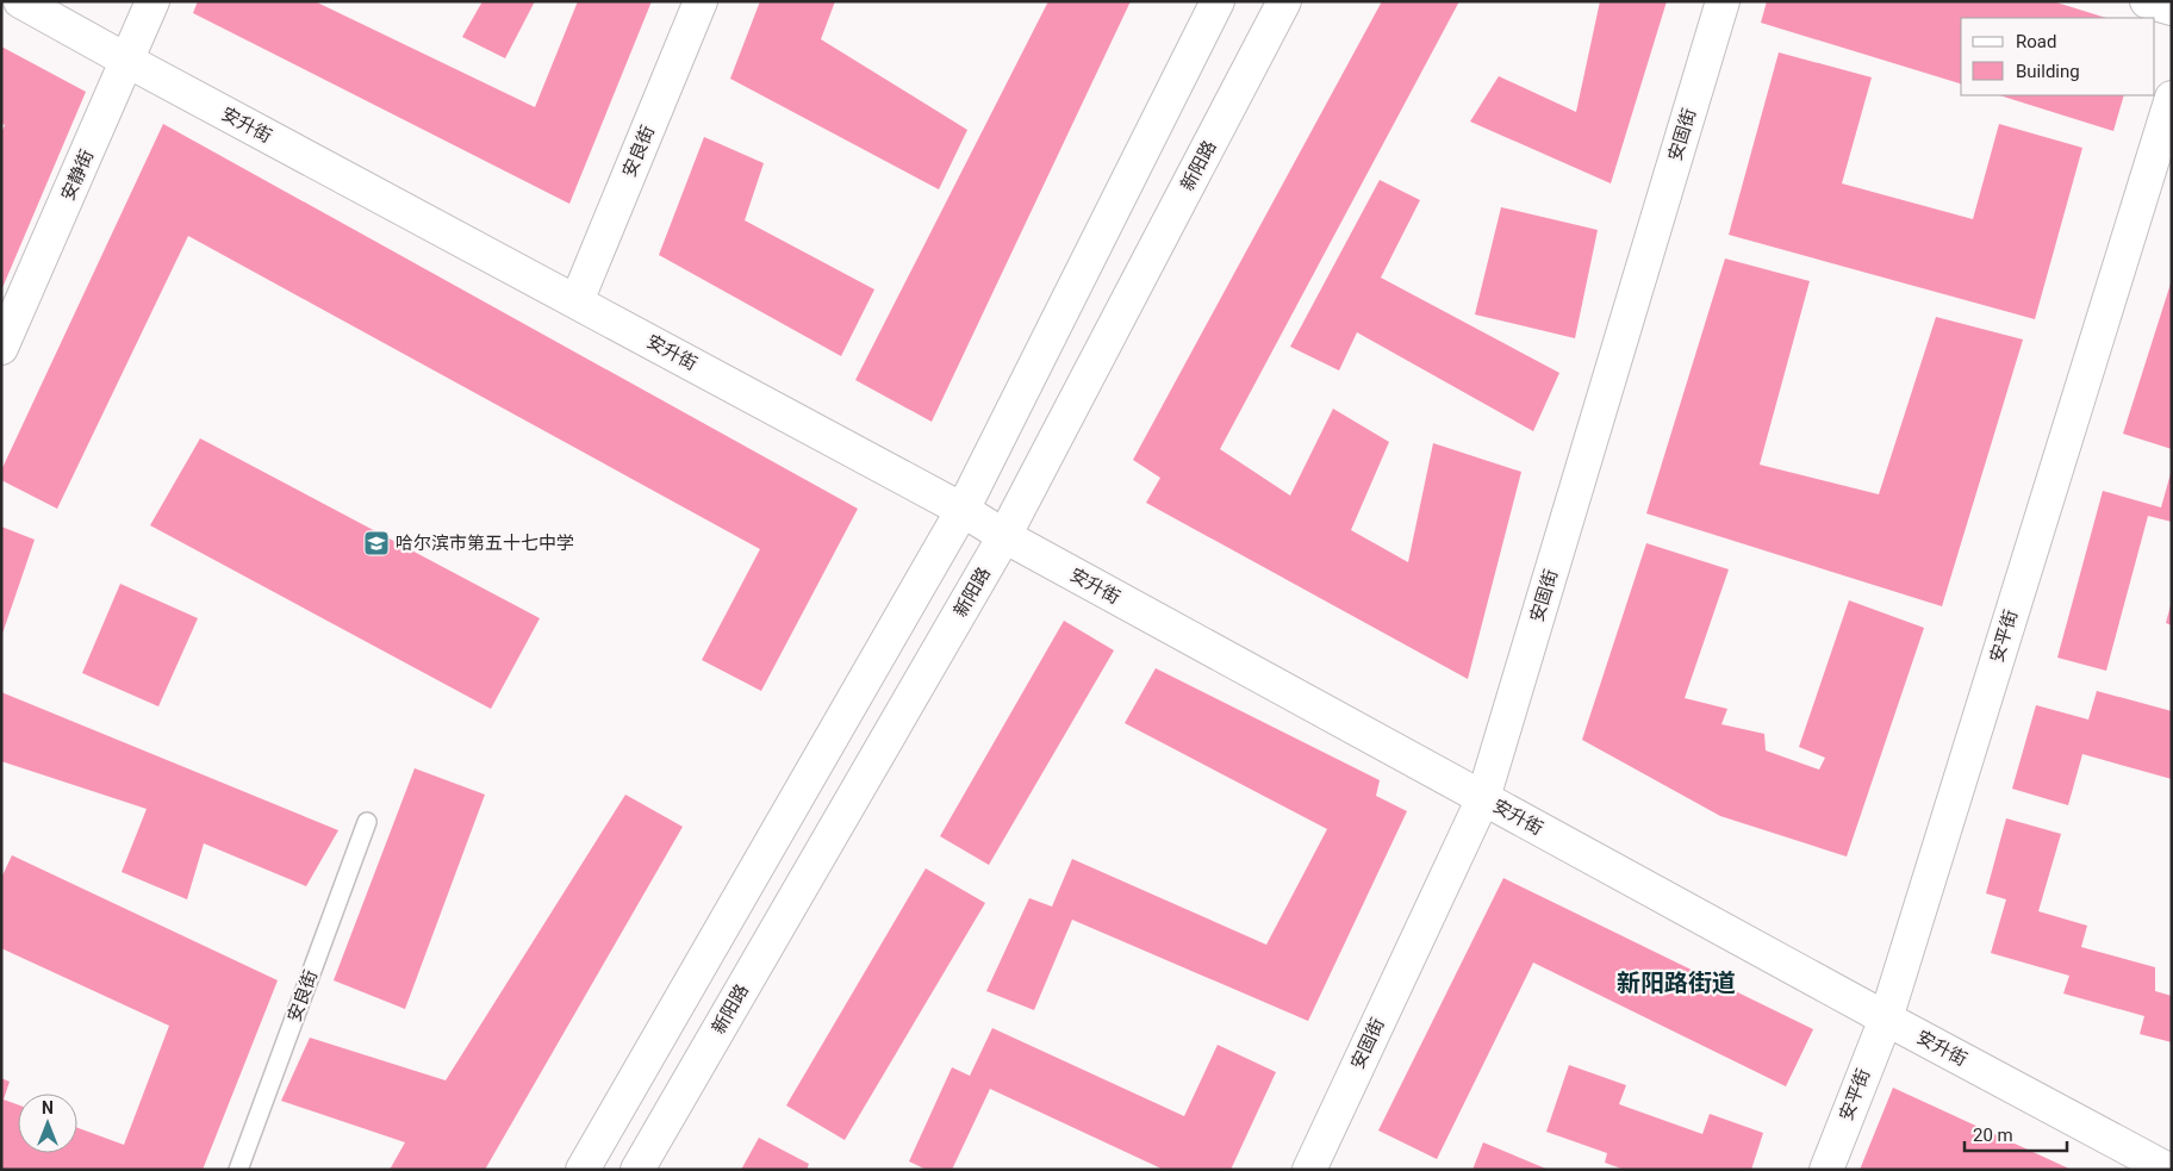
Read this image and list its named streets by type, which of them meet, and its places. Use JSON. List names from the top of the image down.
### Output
{
  "streets": {
    "main road": [
      "安升街",
      "安固街",
      "安良街",
      "新阳路",
      "安静街",
      "安平街"
    ]
  },
  "crossings": [
    ["安升街", "安固街"],
    ["安升街", "安良街"],
    ["安升街", "新阳路"],
    ["安升街", "安静街"],
    ["安升街", "安平街"]
  ],
  "districts": ["新阳路街道"],
  "places": {
    "school or university": ["哈尔滨市第五十七中学"]
  },
  "legend": ["Road", "Building"],
  "scale_bar": "20 m",
  "north": "top"
}
